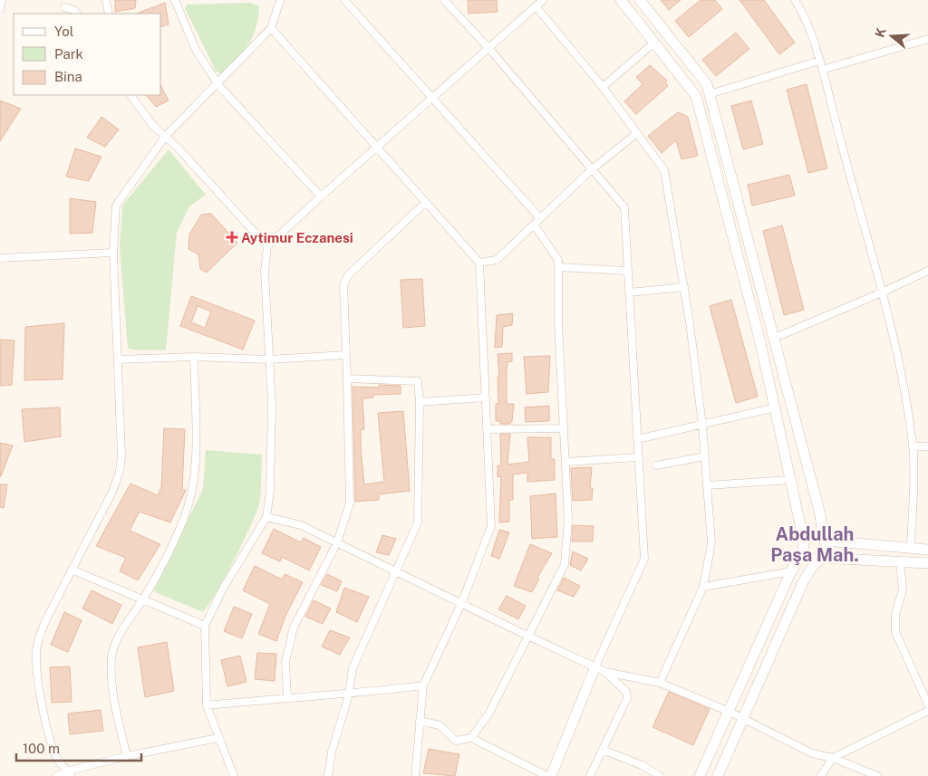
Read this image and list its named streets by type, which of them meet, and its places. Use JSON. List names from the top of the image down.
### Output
{
  "districts": ["Abdullah Paşa Mah."],
  "places": {
    "health": ["Aytimur Eczanesi"]
  },
  "legend": ["Yol", "Park", "Bina"],
  "scale_bar": "100 m",
  "north": "left"
}
